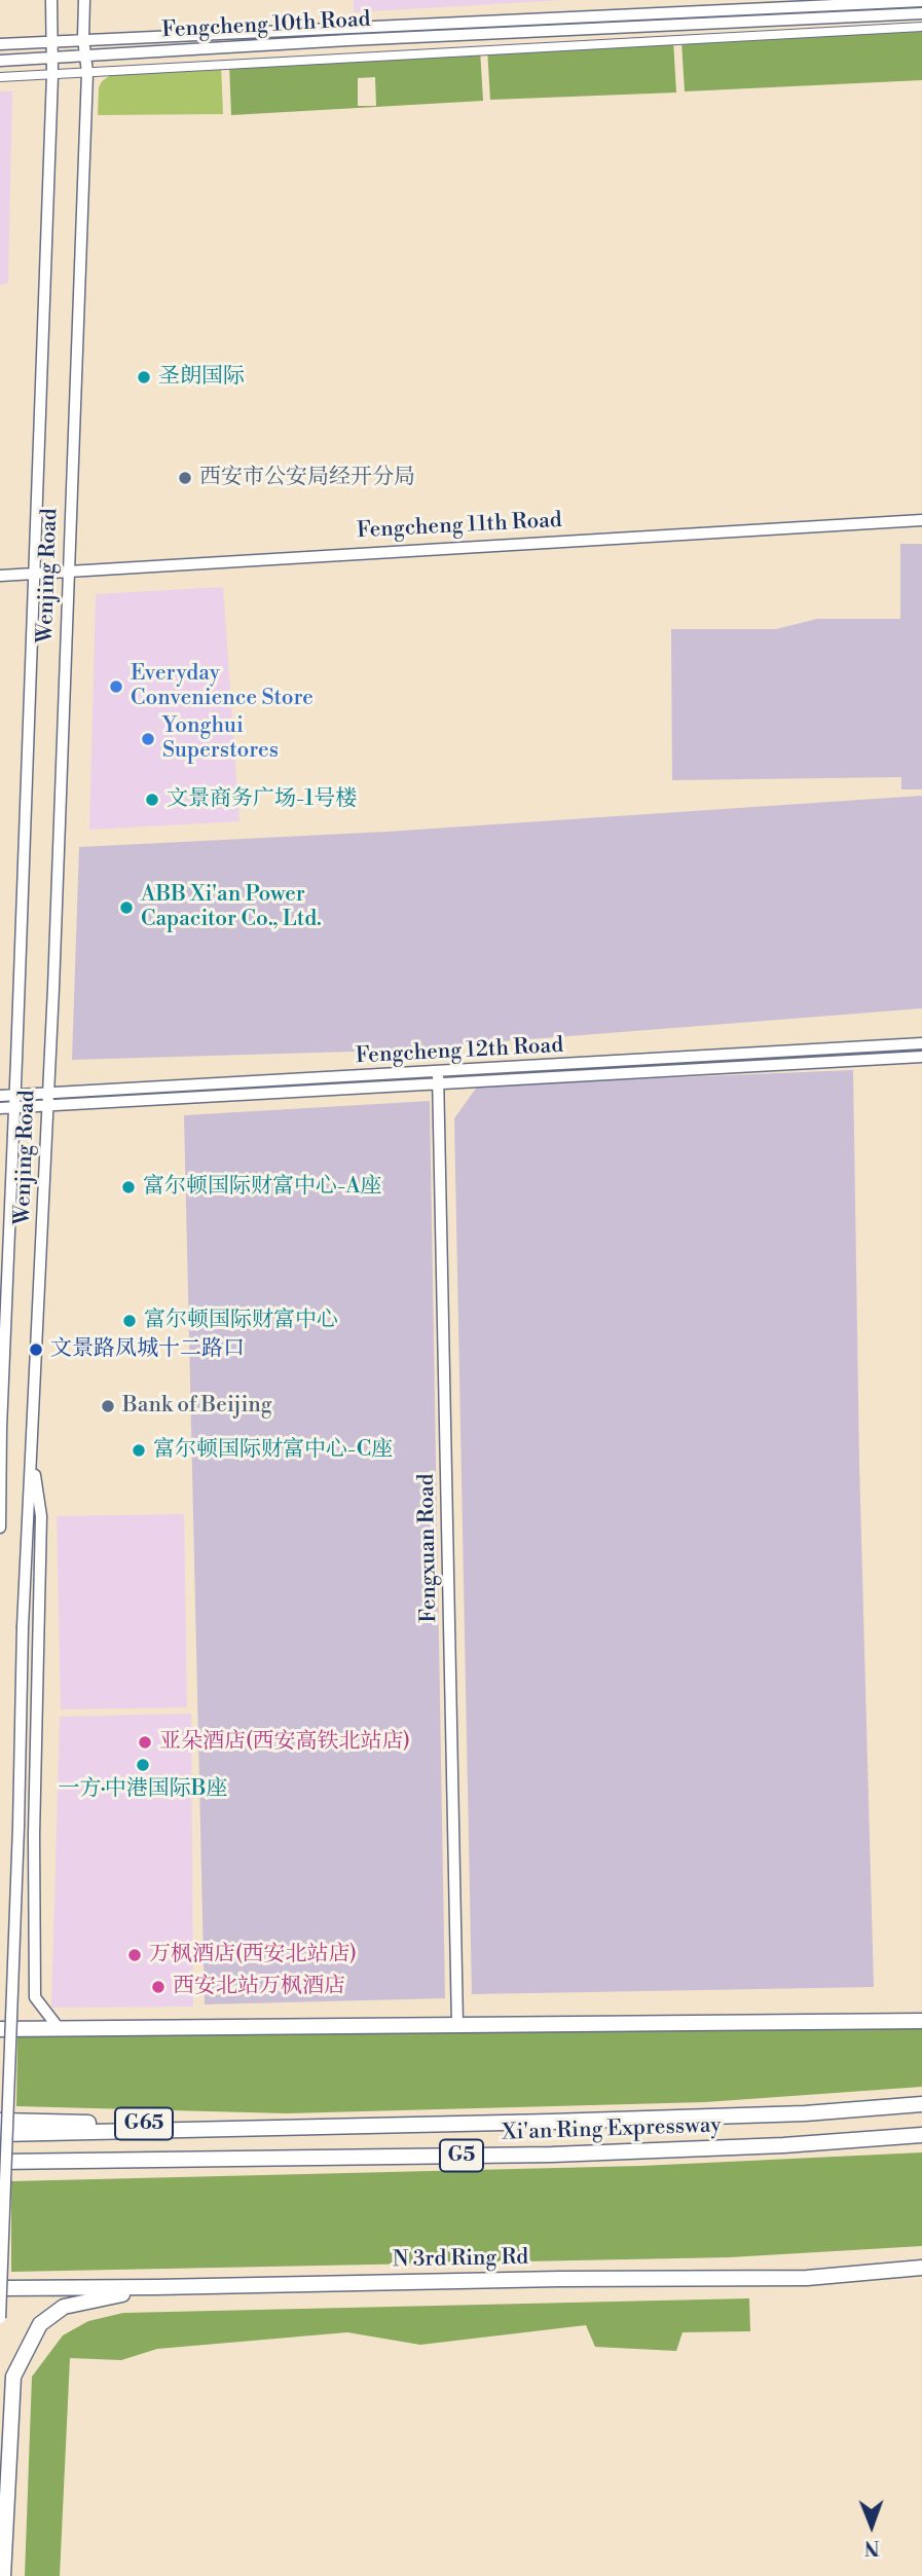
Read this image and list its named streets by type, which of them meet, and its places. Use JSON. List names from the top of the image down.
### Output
{
  "streets": {
    "highway": [
      "G65",
      "Xi'an Ring Expressway",
      "G5",
      "N 3rd Ring Rd"
    ],
    "main road": [
      "Fengcheng 10th Road",
      "Fengcheng 11th Road",
      "Wenjing Road",
      "Fengcheng 12th Road",
      "Fengxuan Road"
    ]
  },
  "crossings": [
    ["Fengcheng 10th Road", "Wenjing Road"],
    ["Fengcheng 11th Road", "Wenjing Road"],
    ["Wenjing Road", "Fengcheng 12th Road"],
    ["Fengcheng 12th Road", "Fengxuan Road"],
    ["G65", "Xi'an Ring Expressway"]
  ],
  "places": [
    "圣朗国际",
    "西安市公安局经开分局",
    "Everyday Convenience Store",
    "Yonghui Superstores",
    "文景商务广场-1号楼",
    "ABB Xi'an Power Capacitor Co., Ltd.",
    "富尔顿国际财富中心-A座",
    "富尔顿国际财富中心",
    "文景路凤城十二路口",
    "Bank of Beijing",
    "富尔顿国际财富中心-C座",
    "亚朵酒店(西安高铁北站店)",
    "一方·中港国际B座",
    "万枫酒店(西安北站店)",
    "西安北站万枫酒店"
  ],
  "north": "bottom"
}
